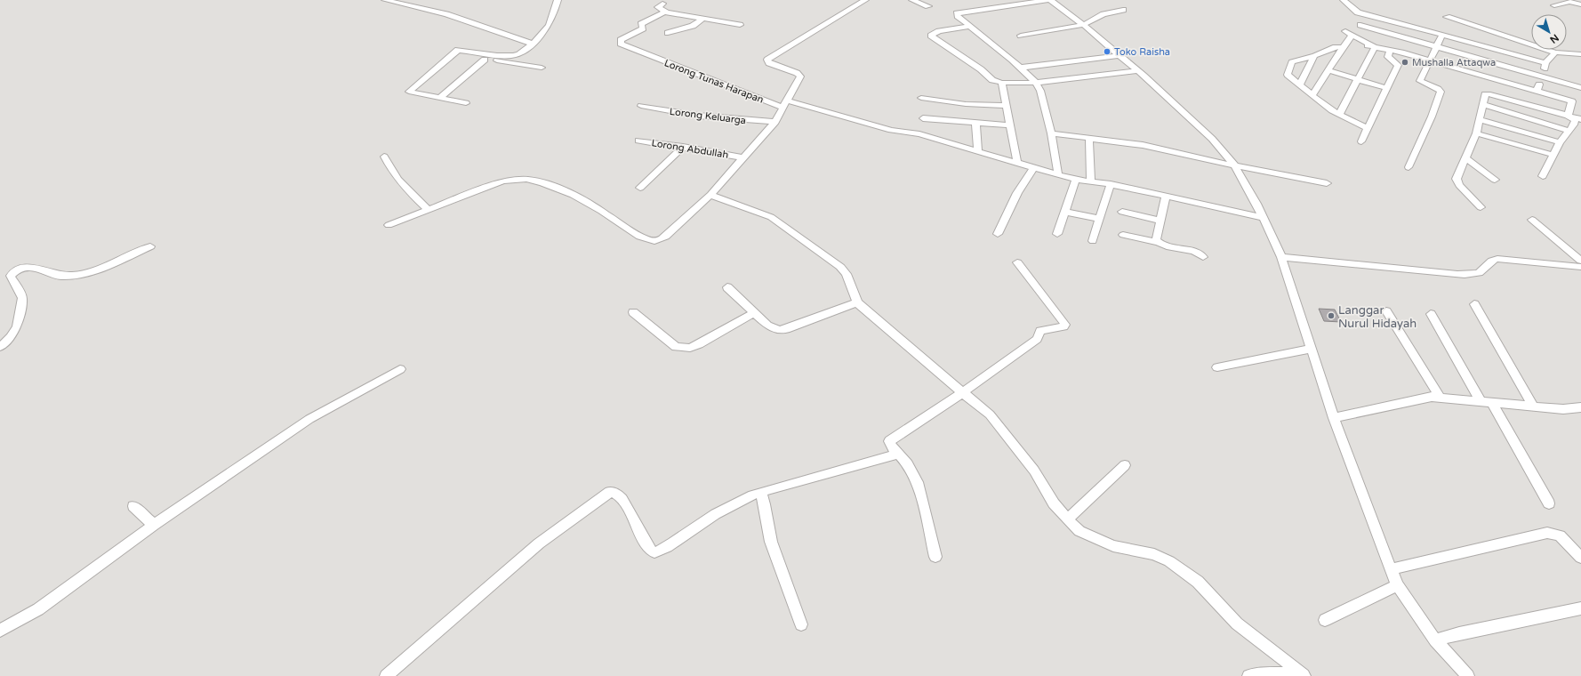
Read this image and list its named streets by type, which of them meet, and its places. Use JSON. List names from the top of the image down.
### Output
{
  "streets": {
    "street": ["Lorong Tunas Harapan", "Lorong Keluarga", "Lorong Abdullah"]
  },
  "places": ["Toko Raisha", "Mushalla Attaqwa", "Langgar Nurul Hidayah"],
  "north": "bottom right"
}
